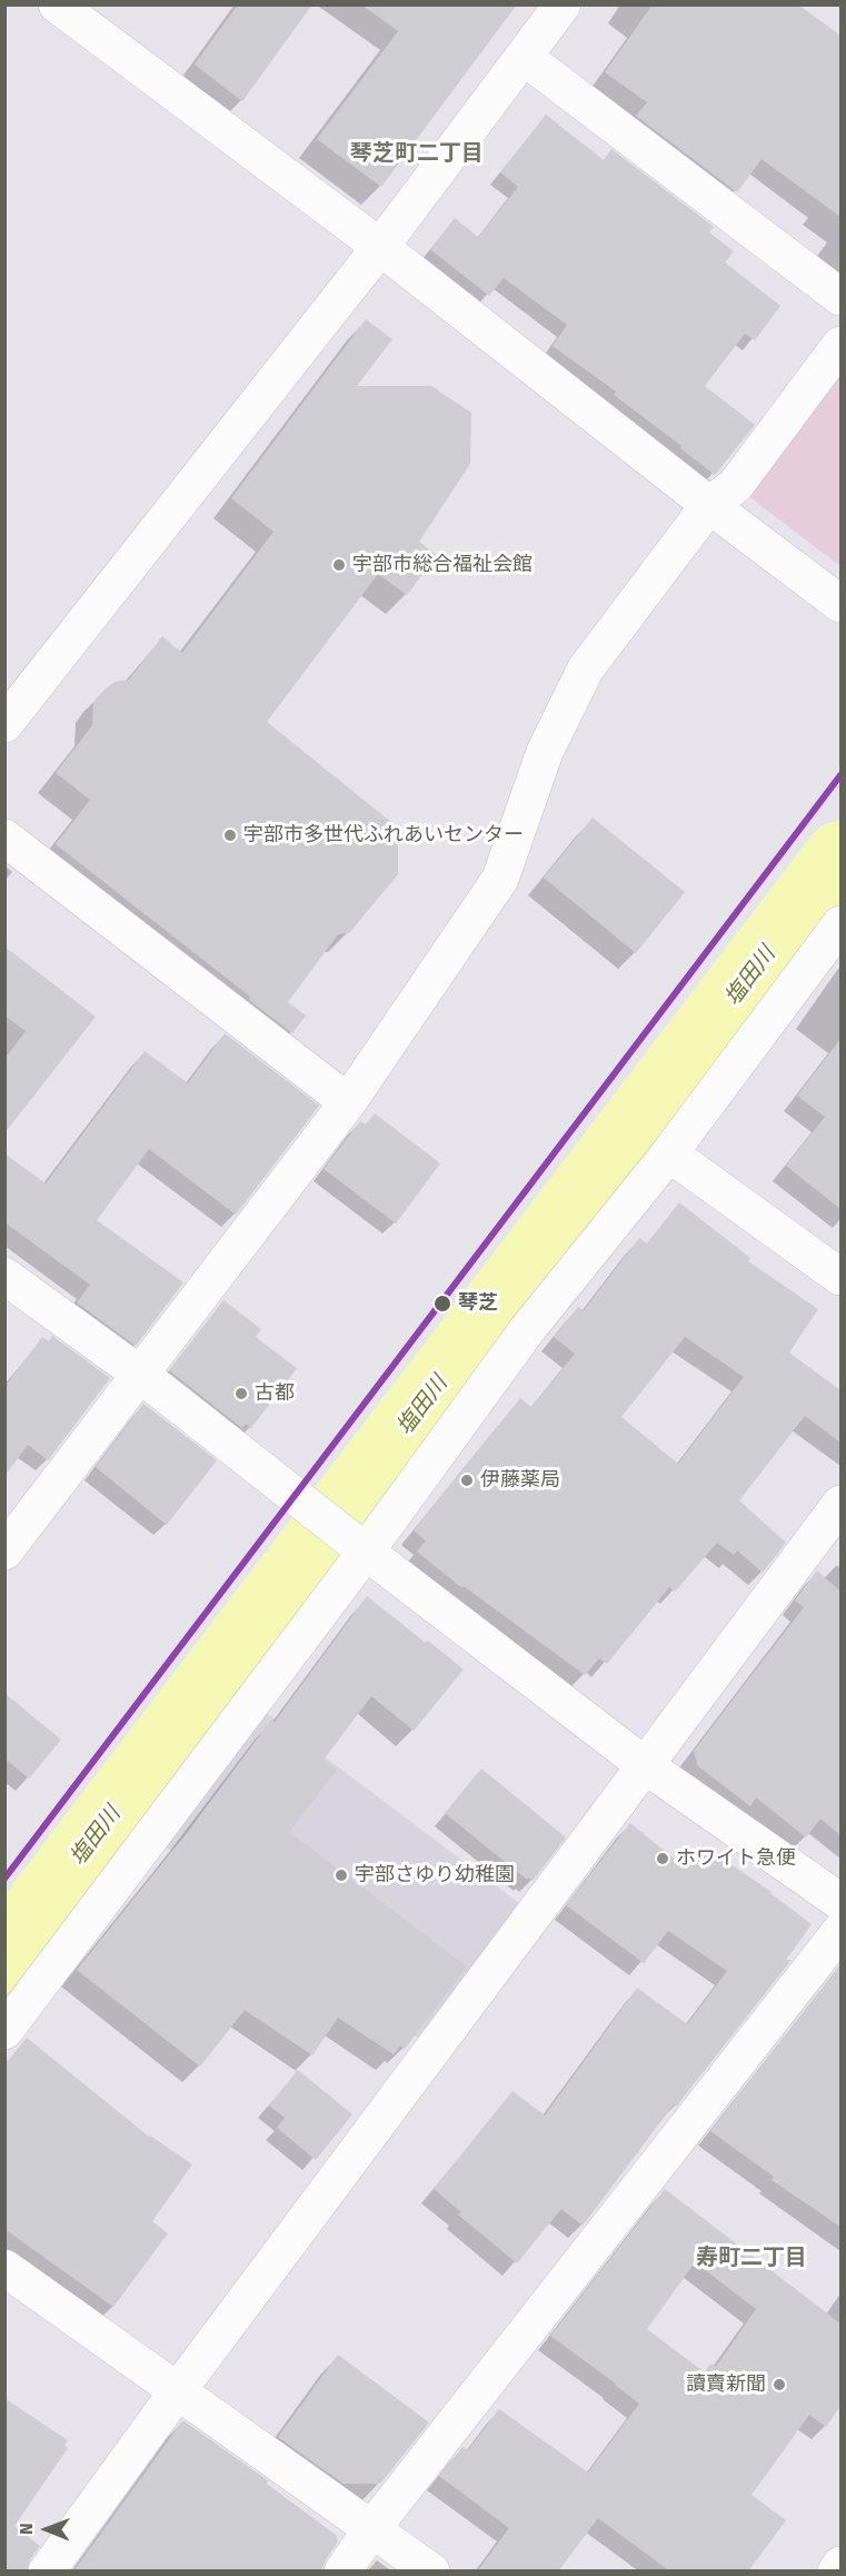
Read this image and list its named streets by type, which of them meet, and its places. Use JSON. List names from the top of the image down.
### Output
{
  "districts": ["琴芝町二丁目", "寿町二丁目"],
  "water": ["塩田川"],
  "places": [
    "宇部市総合福祉会館",
    "宇部市多世代ふれあいセンター",
    "琴芝",
    "古都",
    "伊藤薬局",
    "ホワイト急便",
    "宇部さゆり幼稚園",
    "讀賣新聞"
  ],
  "north": "left"
}
